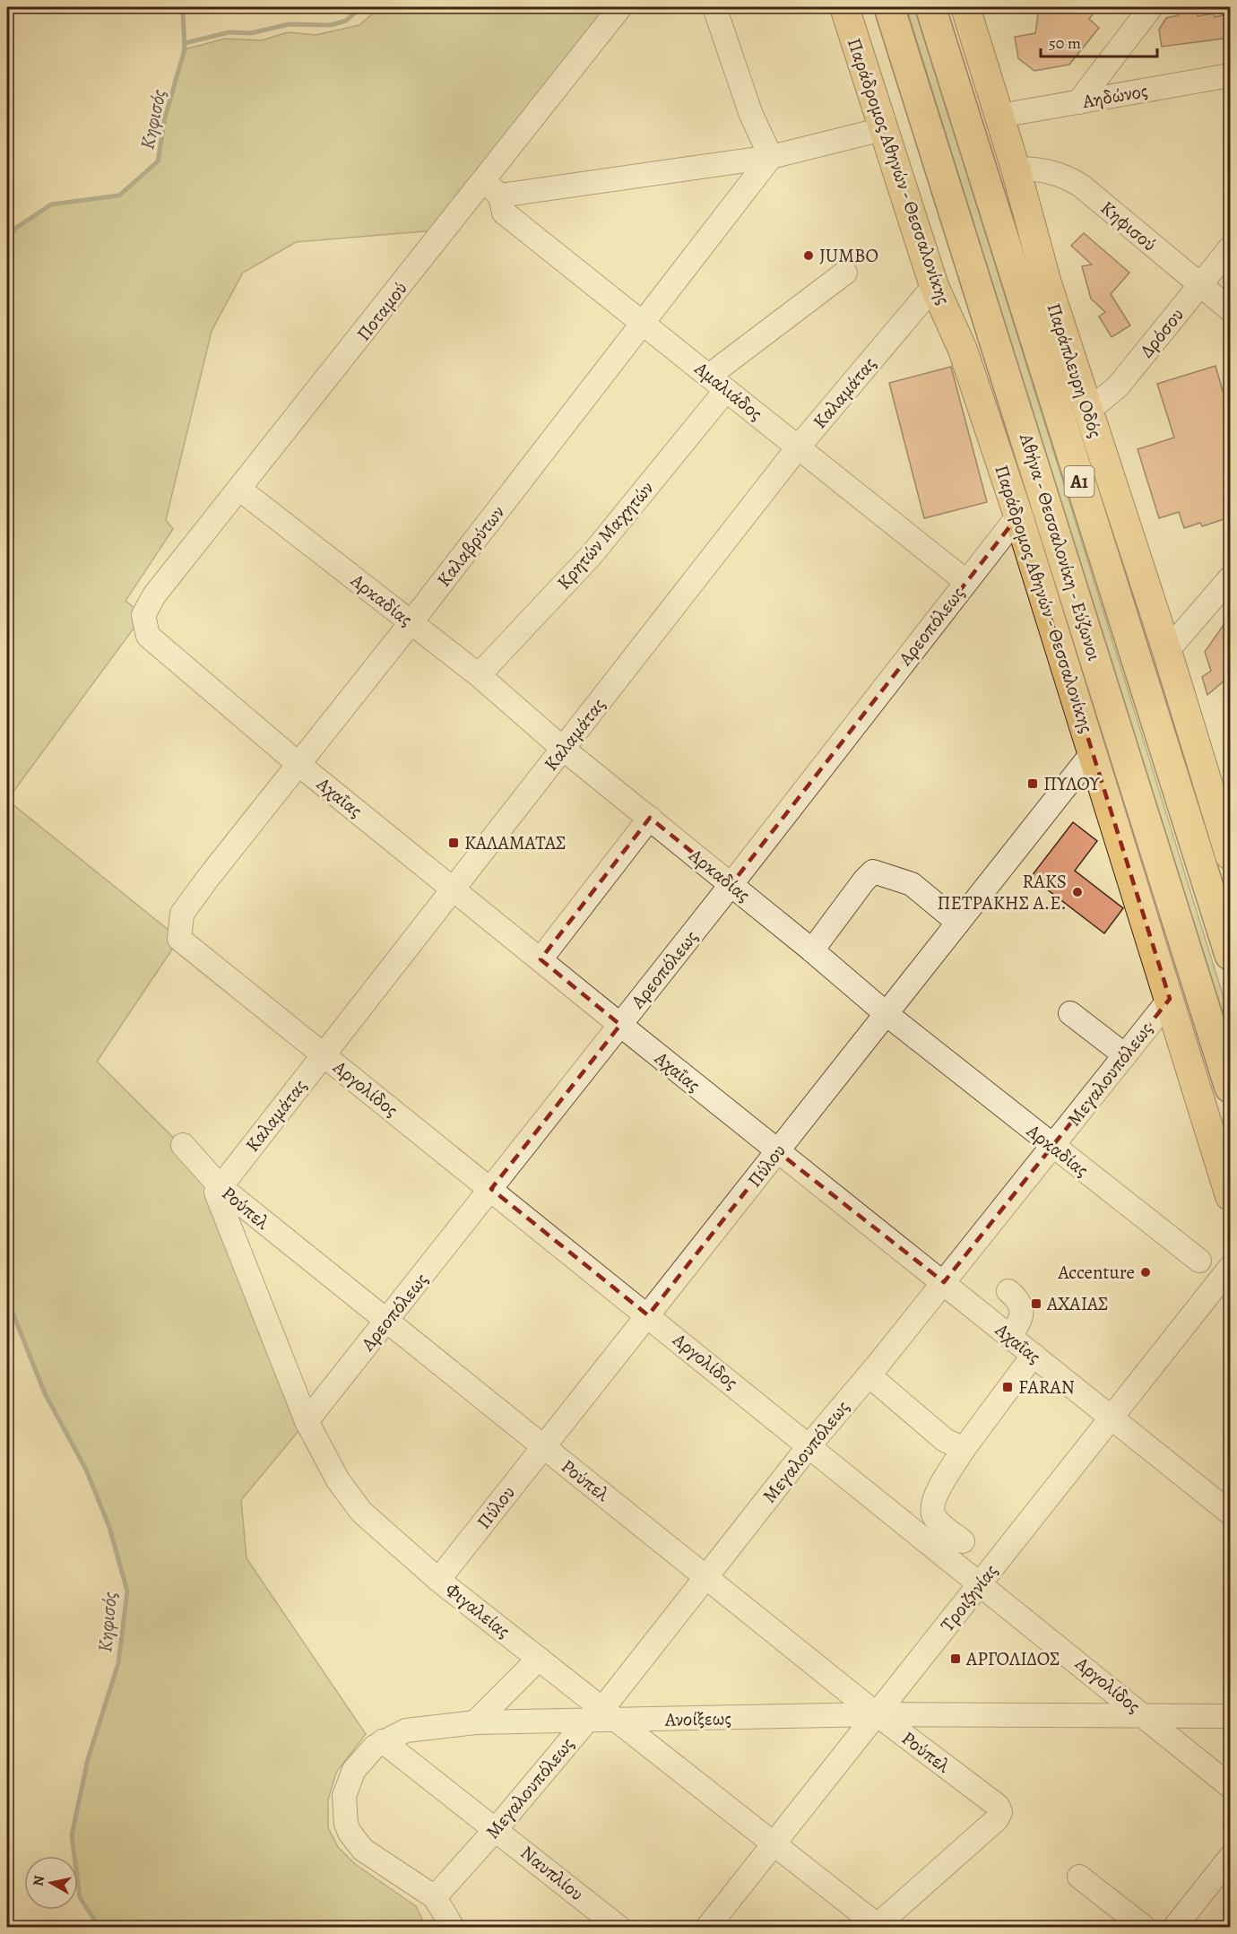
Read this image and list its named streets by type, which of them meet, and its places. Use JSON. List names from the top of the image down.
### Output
{
  "streets": {
    "highway": ["Α1", "Αθήνα - Θεσσαλονίκη - Εύζωνοι"],
    "main road": ["Παράδρομος Αθηνών - Θεσσαλονίκης", "Παράπλευρη Οδός"],
    "street": [
      "Αηδώνος",
      "Κηφισού",
      "Ποταμού",
      "Δρόσου",
      "Αμαλιάδος",
      "Καλαμάτας",
      "Κρητών Μαχητών",
      "Καλαβρύτων",
      "Αρκαδίας",
      "Αρεοπόλεως",
      "Αχαΐας",
      "Μεγαλουπόλεως",
      "Αργολίδος",
      "Πύλου",
      "Ρούπελ",
      "Τροιζηνίας",
      "Φιγαλείας",
      "Ανοίξεως",
      "Ναυπλίου"
    ]
  },
  "crossings": [
    ["Αηδώνος", "Παράπλευρη Οδός"],
    ["Παράδρομος Αθηνών - Θεσσαλονίκης", "Καλαμάτας"],
    ["Παράδρομος Αθηνών - Θεσσαλονίκης", "Αρεοπόλεως"],
    ["Παράδρομος Αθηνών - Θεσσαλονίκης", "Μεγαλουπόλεως"],
    ["Παράδρομος Αθηνών - Θεσσαλονίκης", "Πύλου"],
    ["Κηφισού", "Δρόσου"],
    ["Κηφισού", "Παράπλευρη Οδός"],
    ["Ποταμού", "Αμαλιάδος"],
    ["Ποταμού", "Αρκαδίας"],
    ["Ποταμού", "Αχαΐας"],
    ["Δρόσου", "Παράπλευρη Οδός"],
    ["Αμαλιάδος", "Καλαμάτας"],
    ["Αμαλιάδος", "Κρητών Μαχητών"],
    ["Αμαλιάδος", "Καλαβρύτων"],
    ["Αμαλιάδος", "Αρεοπόλεως"],
    ["Καλαμάτας", "Αρκαδίας"],
    ["Καλαμάτας", "Αχαΐας"],
    ["Καλαμάτας", "Αργολίδος"],
    ["Καλαμάτας", "Ρούπελ"],
    ["Καλαμάτας", "Φιγαλείας"],
    ["Κρητών Μαχητών", "Αρκαδίας"],
    ["Καλαβρύτων", "Αρκαδίας"],
    ["Καλαβρύτων", "Αχαΐας"],
    ["Καλαβρύτων", "Αργολίδος"],
    ["Αρκαδίας", "Αρεοπόλεως"],
    ["Αρκαδίας", "Μεγαλουπόλεως"],
    ["Αρκαδίας", "Πύλου"],
    ["Αρεοπόλεως", "Αχαΐας"],
    ["Αρεοπόλεως", "Αργολίδος"],
    ["Αρεοπόλεως", "Ρούπελ"],
    ["Αρεοπόλεως", "Φιγαλείας"],
    ["Αχαΐας", "Μεγαλουπόλεως"],
    ["Αχαΐας", "Πύλου"],
    ["Αχαΐας", "Τροιζηνίας"],
    ["Μεγαλουπόλεως", "Αργολίδος"],
    ["Μεγαλουπόλεως", "Ρούπελ"],
    ["Μεγαλουπόλεως", "Φιγαλείας"],
    ["Μεγαλουπόλεως", "Ανοίξεως"],
    ["Μεγαλουπόλεως", "Ναυπλίου"],
    ["Αργολίδος", "Πύλου"],
    ["Αργολίδος", "Τροιζηνίας"],
    ["Αργολίδος", "Ανοίξεως"],
    ["Πύλου", "Ρούπελ"],
    ["Πύλου", "Φιγαλείας"],
    ["Ρούπελ", "Τροιζηνίας"],
    ["Ρούπελ", "Φιγαλείας"],
    ["Ρούπελ", "Ανοίξεως"],
    ["Τροιζηνίας", "Φιγαλείας"],
    ["Τροιζηνίας", "Ανοίξεως"],
    ["Φιγαλείας", "Ανοίξεως"],
    ["Ανοίξεως", "Ναυπλίου"]
  ],
  "water": ["Κηφισός"],
  "places": {
    "other": ["JUMBO", "RAKS ΠΕΤΡΑΚΗΣ Α.Ε.", "Accenture"],
    "transit": [
      "ΠΥΛΟΥ",
      "ΚΑΛΑΜΑΤΑΣ",
      "AXAΙΑΣ",
      "FARAN",
      "ΑΡΓΟΛΙΔΟΣ"
    ]
  },
  "scale_bar": "50 m",
  "north": "left"
}
